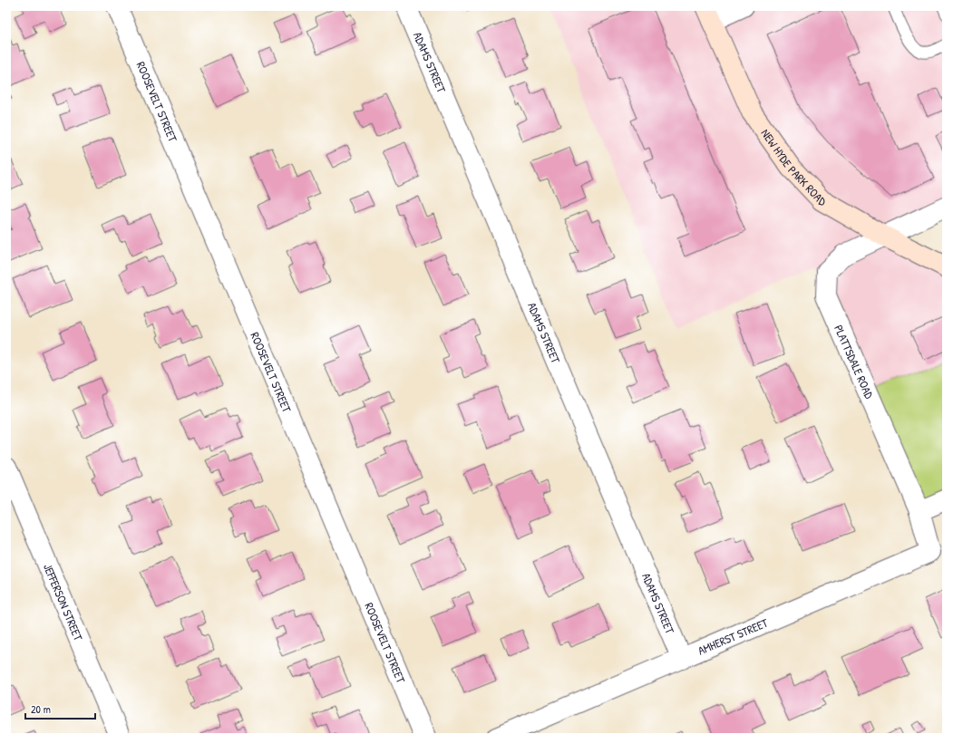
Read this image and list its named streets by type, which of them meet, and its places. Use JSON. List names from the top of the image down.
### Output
{
  "streets": {
    "main road": ["NEW HYDE PARK ROAD"],
    "street": [
      "ADAMS STREET",
      "ROOSEVELT STREET",
      "PLATTSDALE ROAD",
      "JEFFERSON STREET",
      "AMHERST STREET"
    ]
  },
  "crossings": [
    ["ADAMS STREET", "AMHERST STREET"],
    ["NEW HYDE PARK ROAD", "PLATTSDALE ROAD"],
    ["PLATTSDALE ROAD", "AMHERST STREET"]
  ],
  "scale_bar": "20 m"
}
